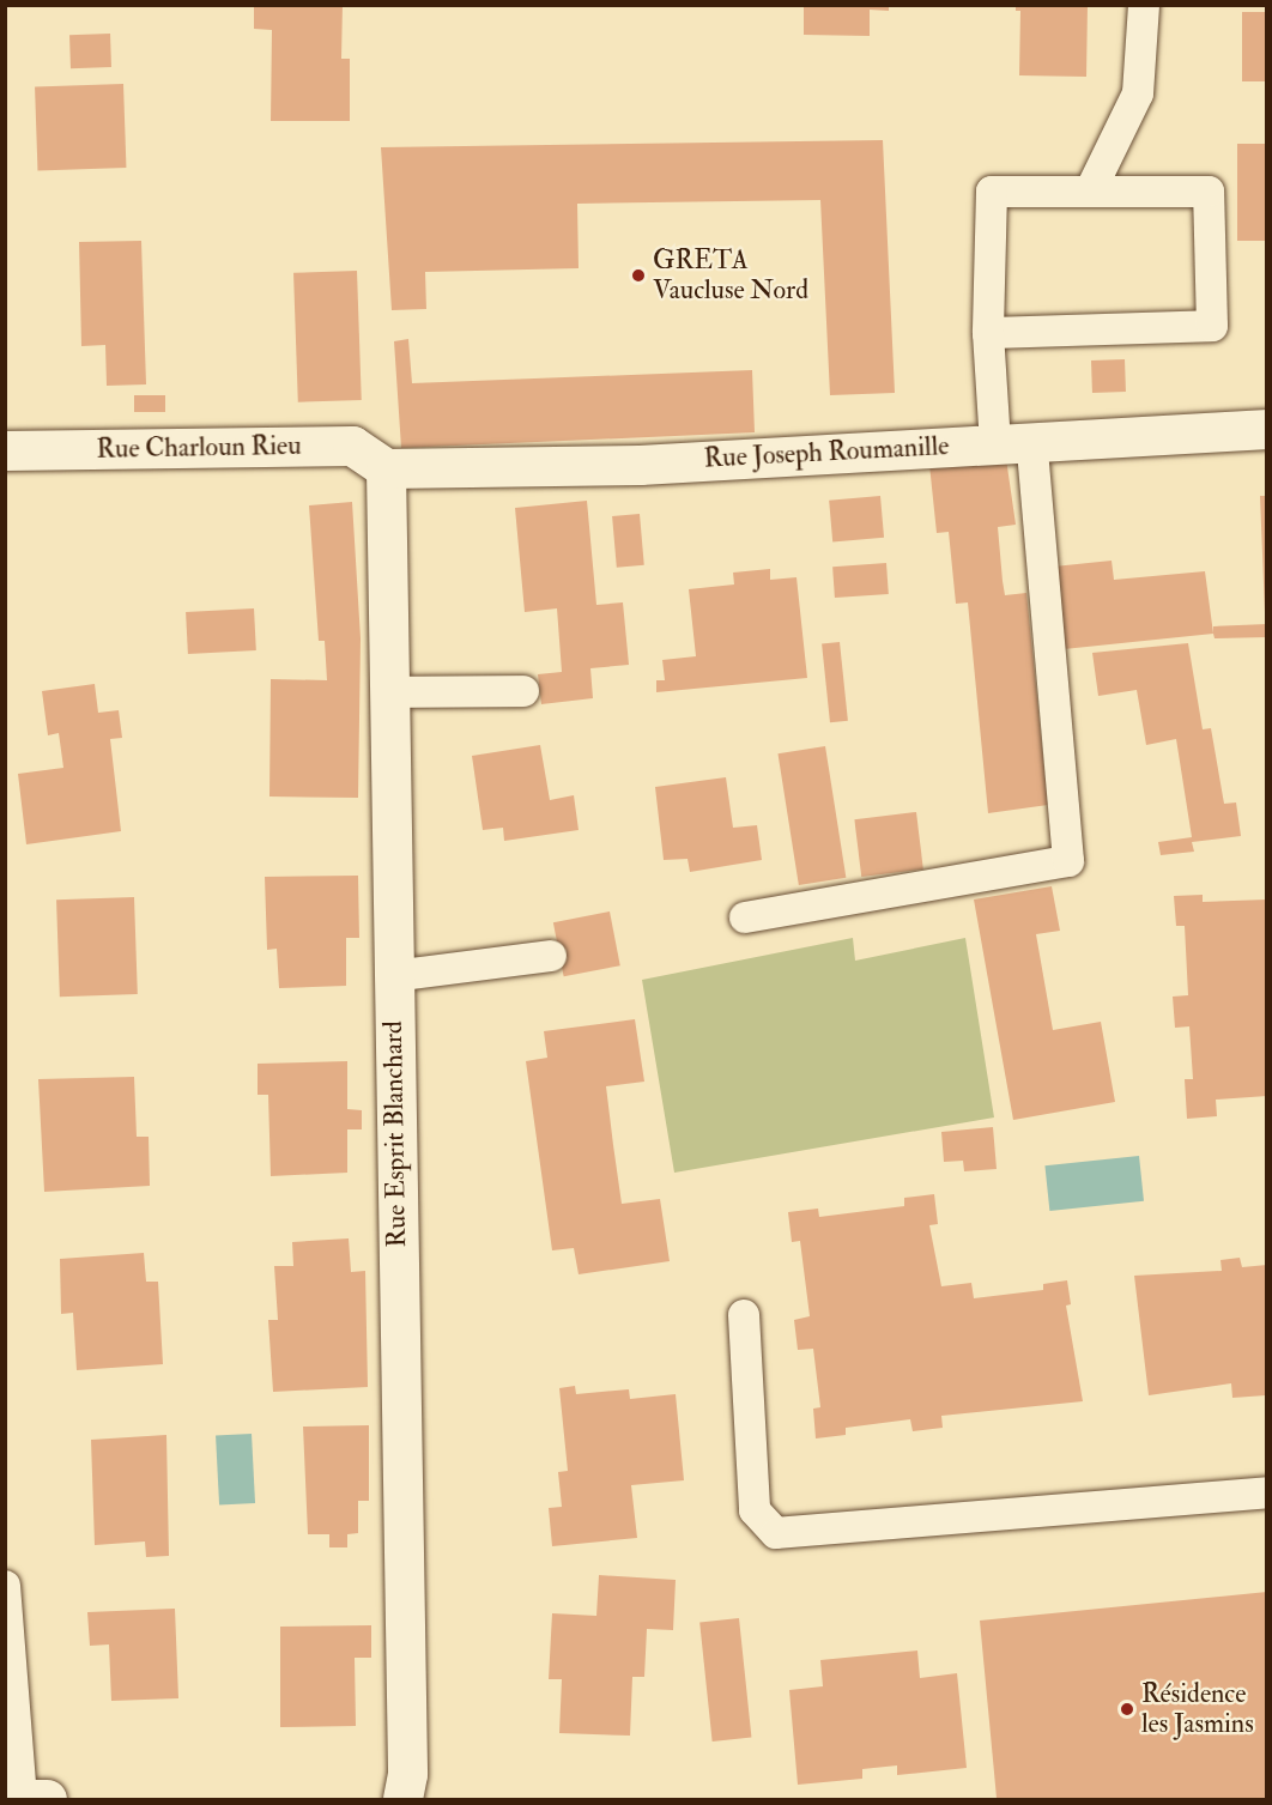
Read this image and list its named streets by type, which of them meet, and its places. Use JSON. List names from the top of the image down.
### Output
{
  "streets": {
    "street": ["Rue Charloun Rieu", "Rue Joseph Roumanille", "Rue Esprit Blanchard"]
  },
  "crossings": [
    ["Rue Charloun Rieu", "Rue Joseph Roumanille"],
    ["Rue Charloun Rieu", "Rue Esprit Blanchard"],
    ["Rue Joseph Roumanille", "Rue Esprit Blanchard"]
  ],
  "places": ["GRETA Vaucluse Nord", "Résidence les Jasmins"]
}
